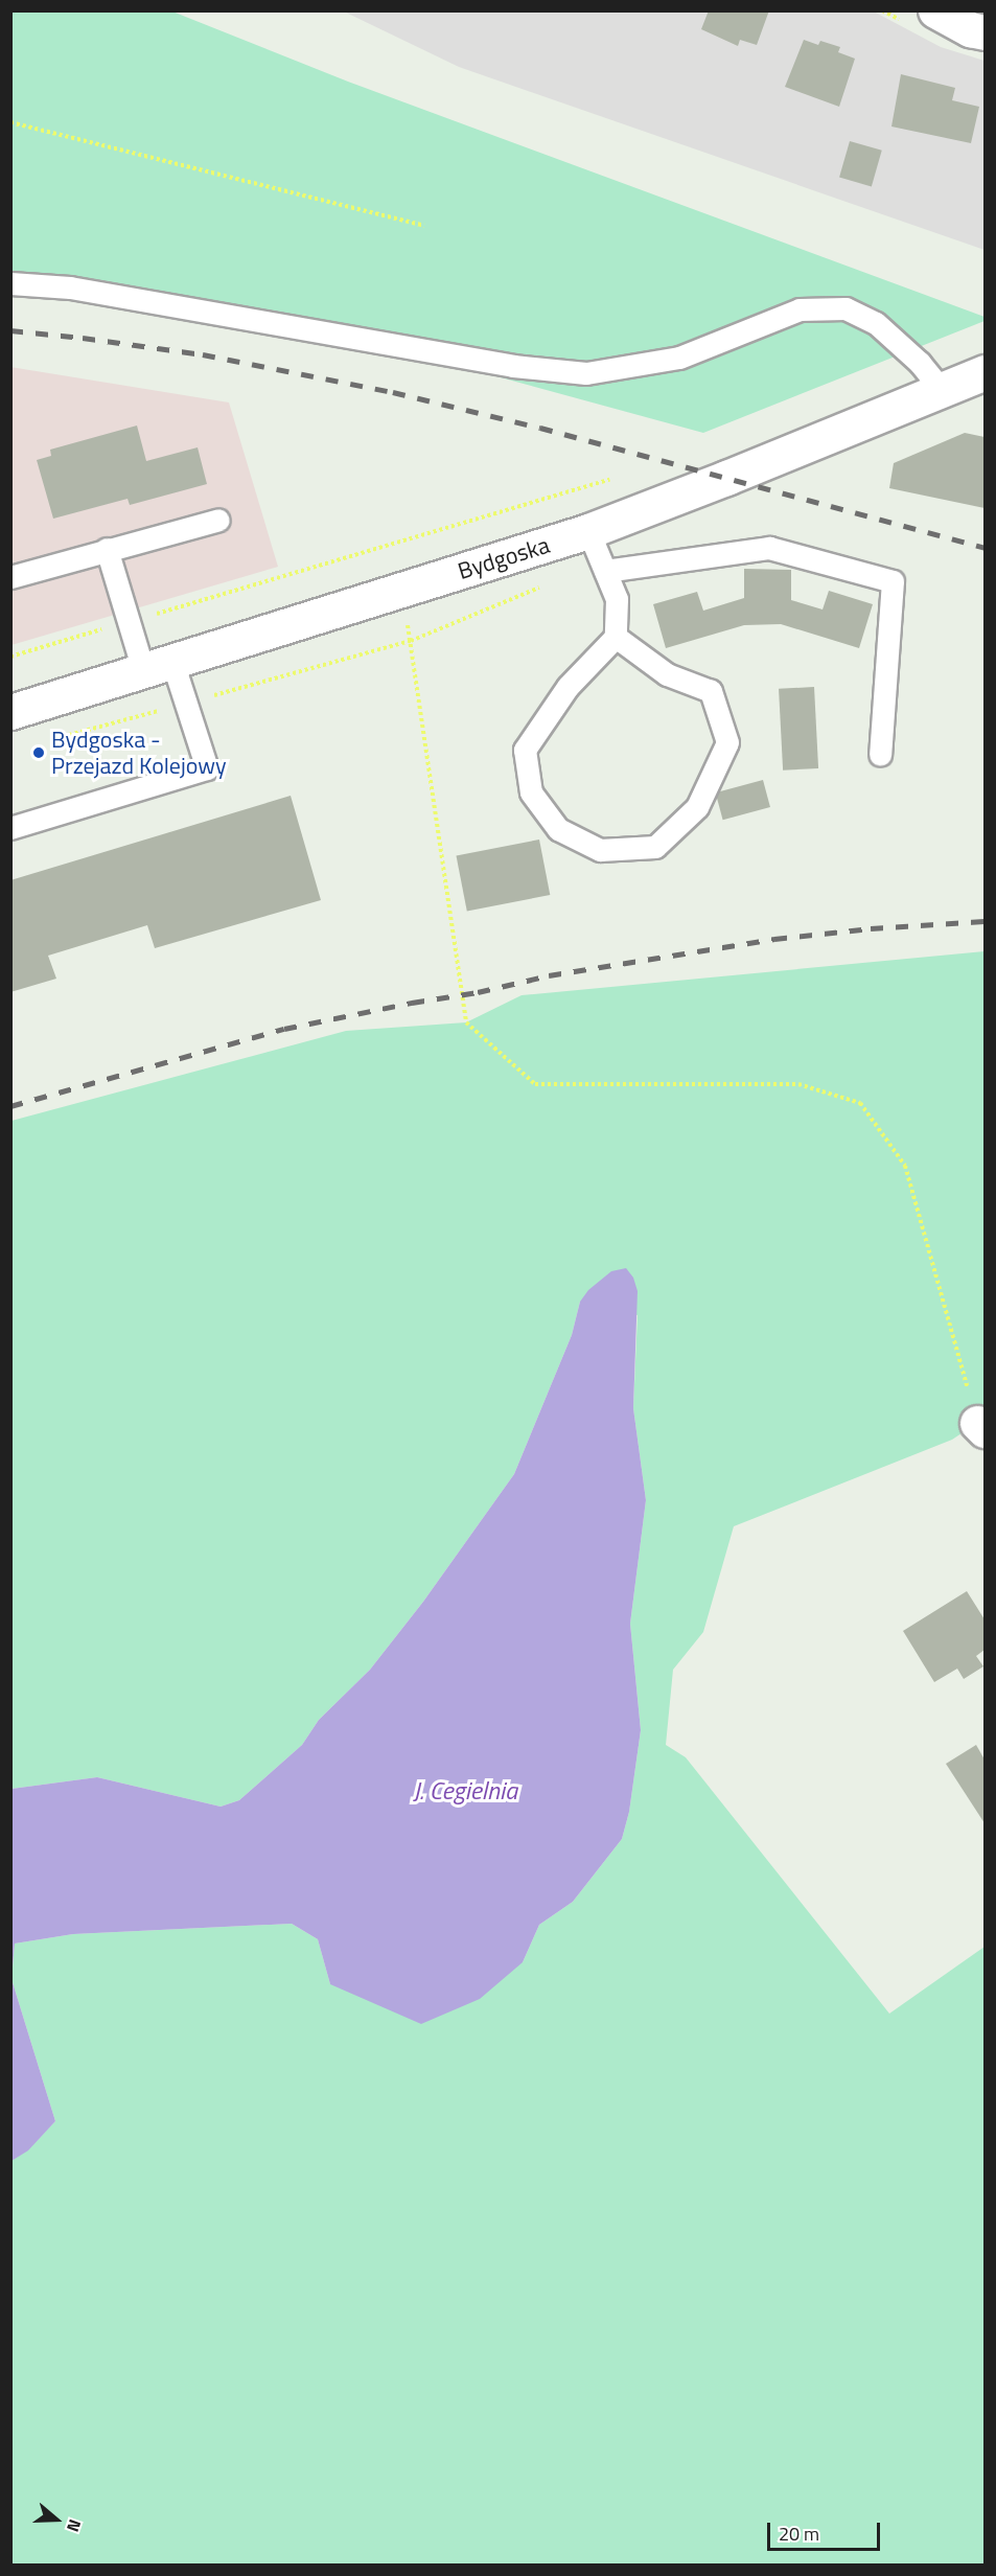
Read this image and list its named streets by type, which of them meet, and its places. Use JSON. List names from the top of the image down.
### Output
{
  "streets": {
    "street": ["Bydgoska"]
  },
  "water": ["J. Cegielnia"],
  "places": ["Bydgoska - Przejazd Kolejowy"],
  "scale_bar": "20 m",
  "north": "right"
}
